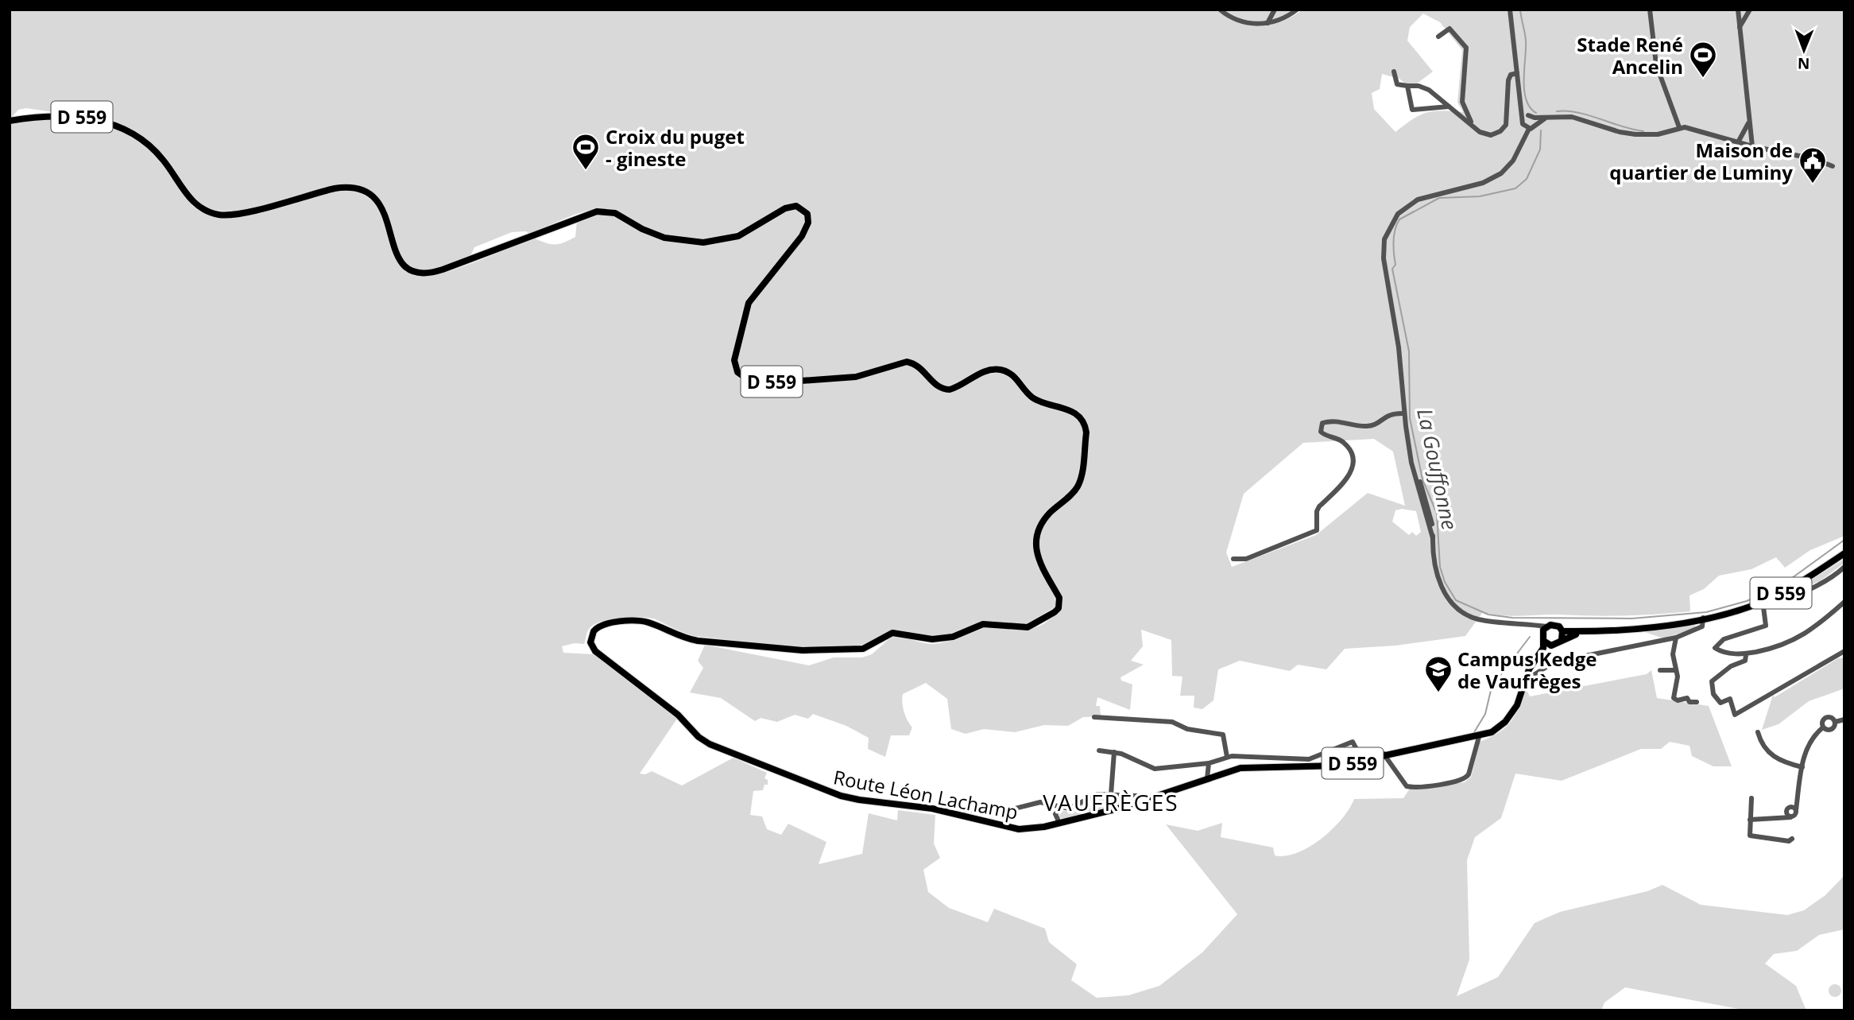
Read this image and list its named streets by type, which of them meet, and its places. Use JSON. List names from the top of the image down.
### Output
{
  "streets": {
    "main road": ["D 559", "Route Léon Lachamp"]
  },
  "districts": ["VAUFRÈGES"],
  "water": ["La Gouffonne"],
  "places": {
    "sports": ["Stade René Ancelin", "Croix du puget - gineste"],
    "public building": ["Maison de quartier de Luminy"],
    "school or university": ["Campus Kedge de Vaufrèges"]
  },
  "north": "bottom"
}
